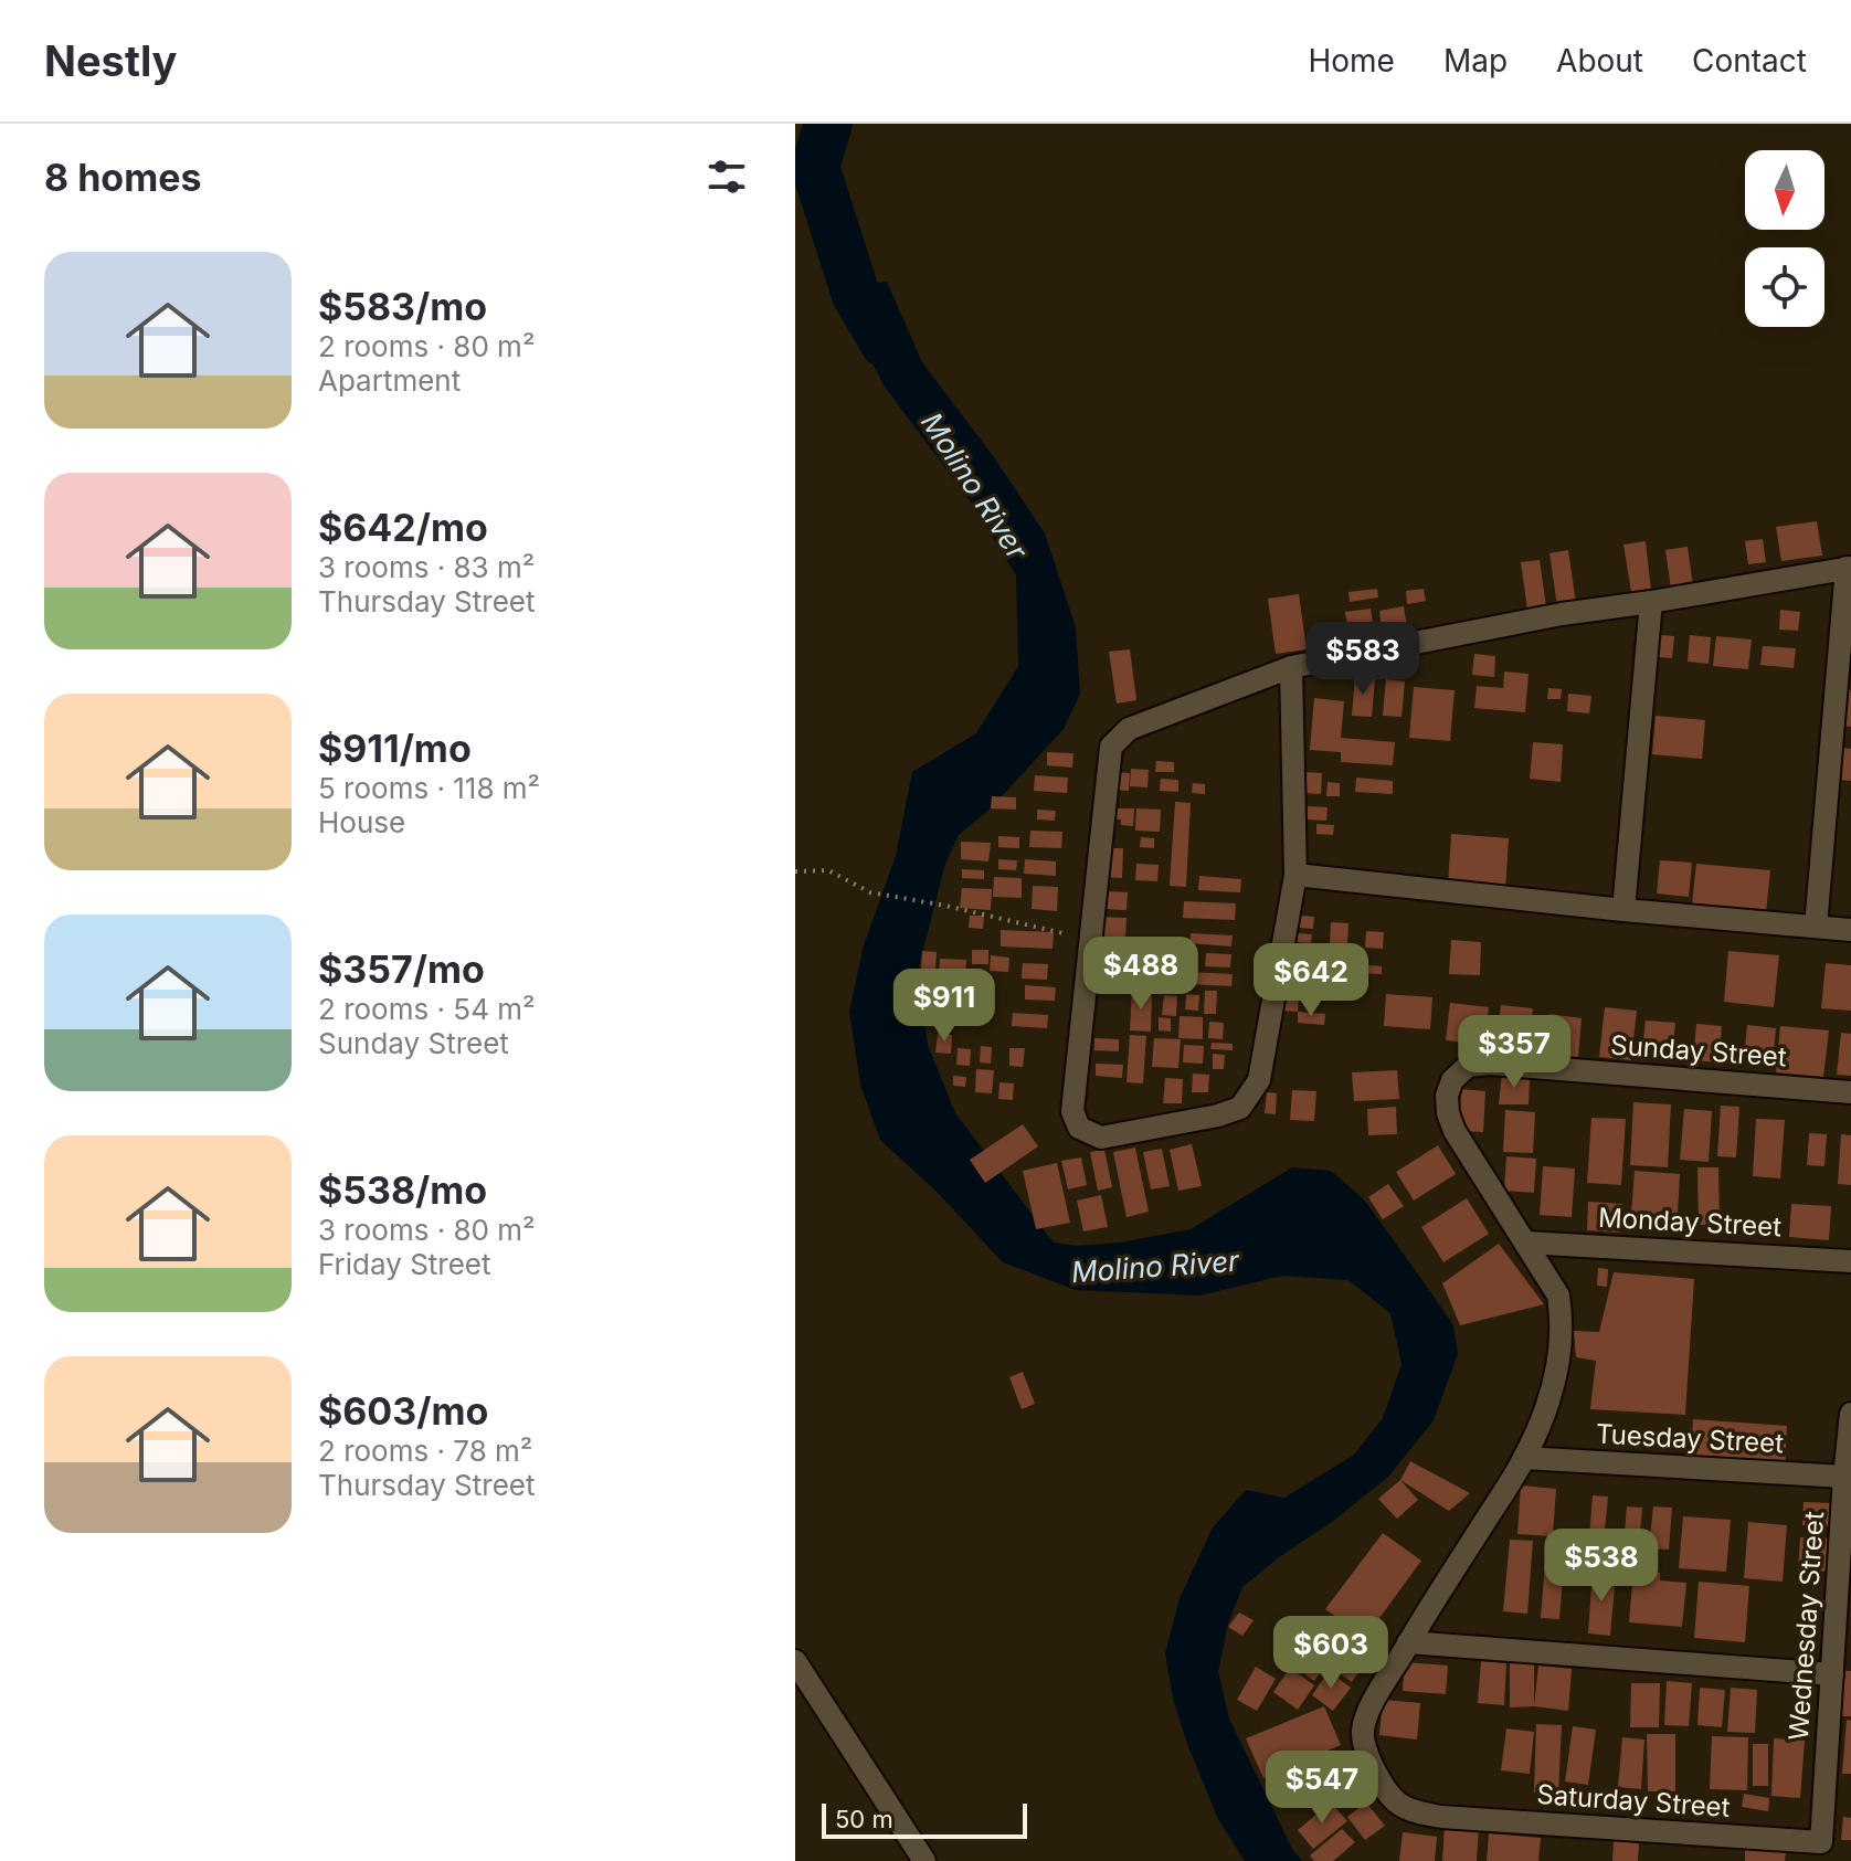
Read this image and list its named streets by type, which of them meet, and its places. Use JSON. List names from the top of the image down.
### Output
{
  "streets": {
    "street": [
      "Sunday Street",
      "Monday Street",
      "Tuesday Street",
      "Wednesday Street",
      "Saturday Street"
    ]
  },
  "crossings": [
    ["Sunday Street", "Saturday Street"],
    ["Monday Street", "Saturday Street"],
    ["Tuesday Street", "Wednesday Street"],
    ["Tuesday Street", "Saturday Street"],
    ["Wednesday Street", "Saturday Street"]
  ],
  "water": ["Molino River"],
  "scale_bar": "50 m",
  "north": "bottom",
  "page": {
    "header": "Nestly",
    "nav": [
      "Home",
      "Map",
      "About",
      "Contact"
    ],
    "heading": "8 homes",
    "list": [
      {
        "name": "$583/mo",
        "note": "2 rooms · 80 m² · Apartment"
      },
      {
        "name": "$642/mo",
        "note": "3 rooms · 83 m² · Thursday Street"
      },
      {
        "name": "$911/mo",
        "note": "5 rooms · 118 m² · House"
      },
      {
        "name": "$357/mo",
        "note": "2 rooms · 54 m² · Sunday Street"
      },
      {
        "name": "$538/mo",
        "note": "3 rooms · 80 m² · Friday Street"
      },
      {
        "name": "$603/mo",
        "note": "2 rooms · 78 m² · Thursday Street"
      }
    ],
    "price": [
      "$583",
      "$488",
      "$642",
      "$911",
      "$357",
      "$538",
      "$603",
      "$547"
    ],
    "scale": "50 m"
  }
}
